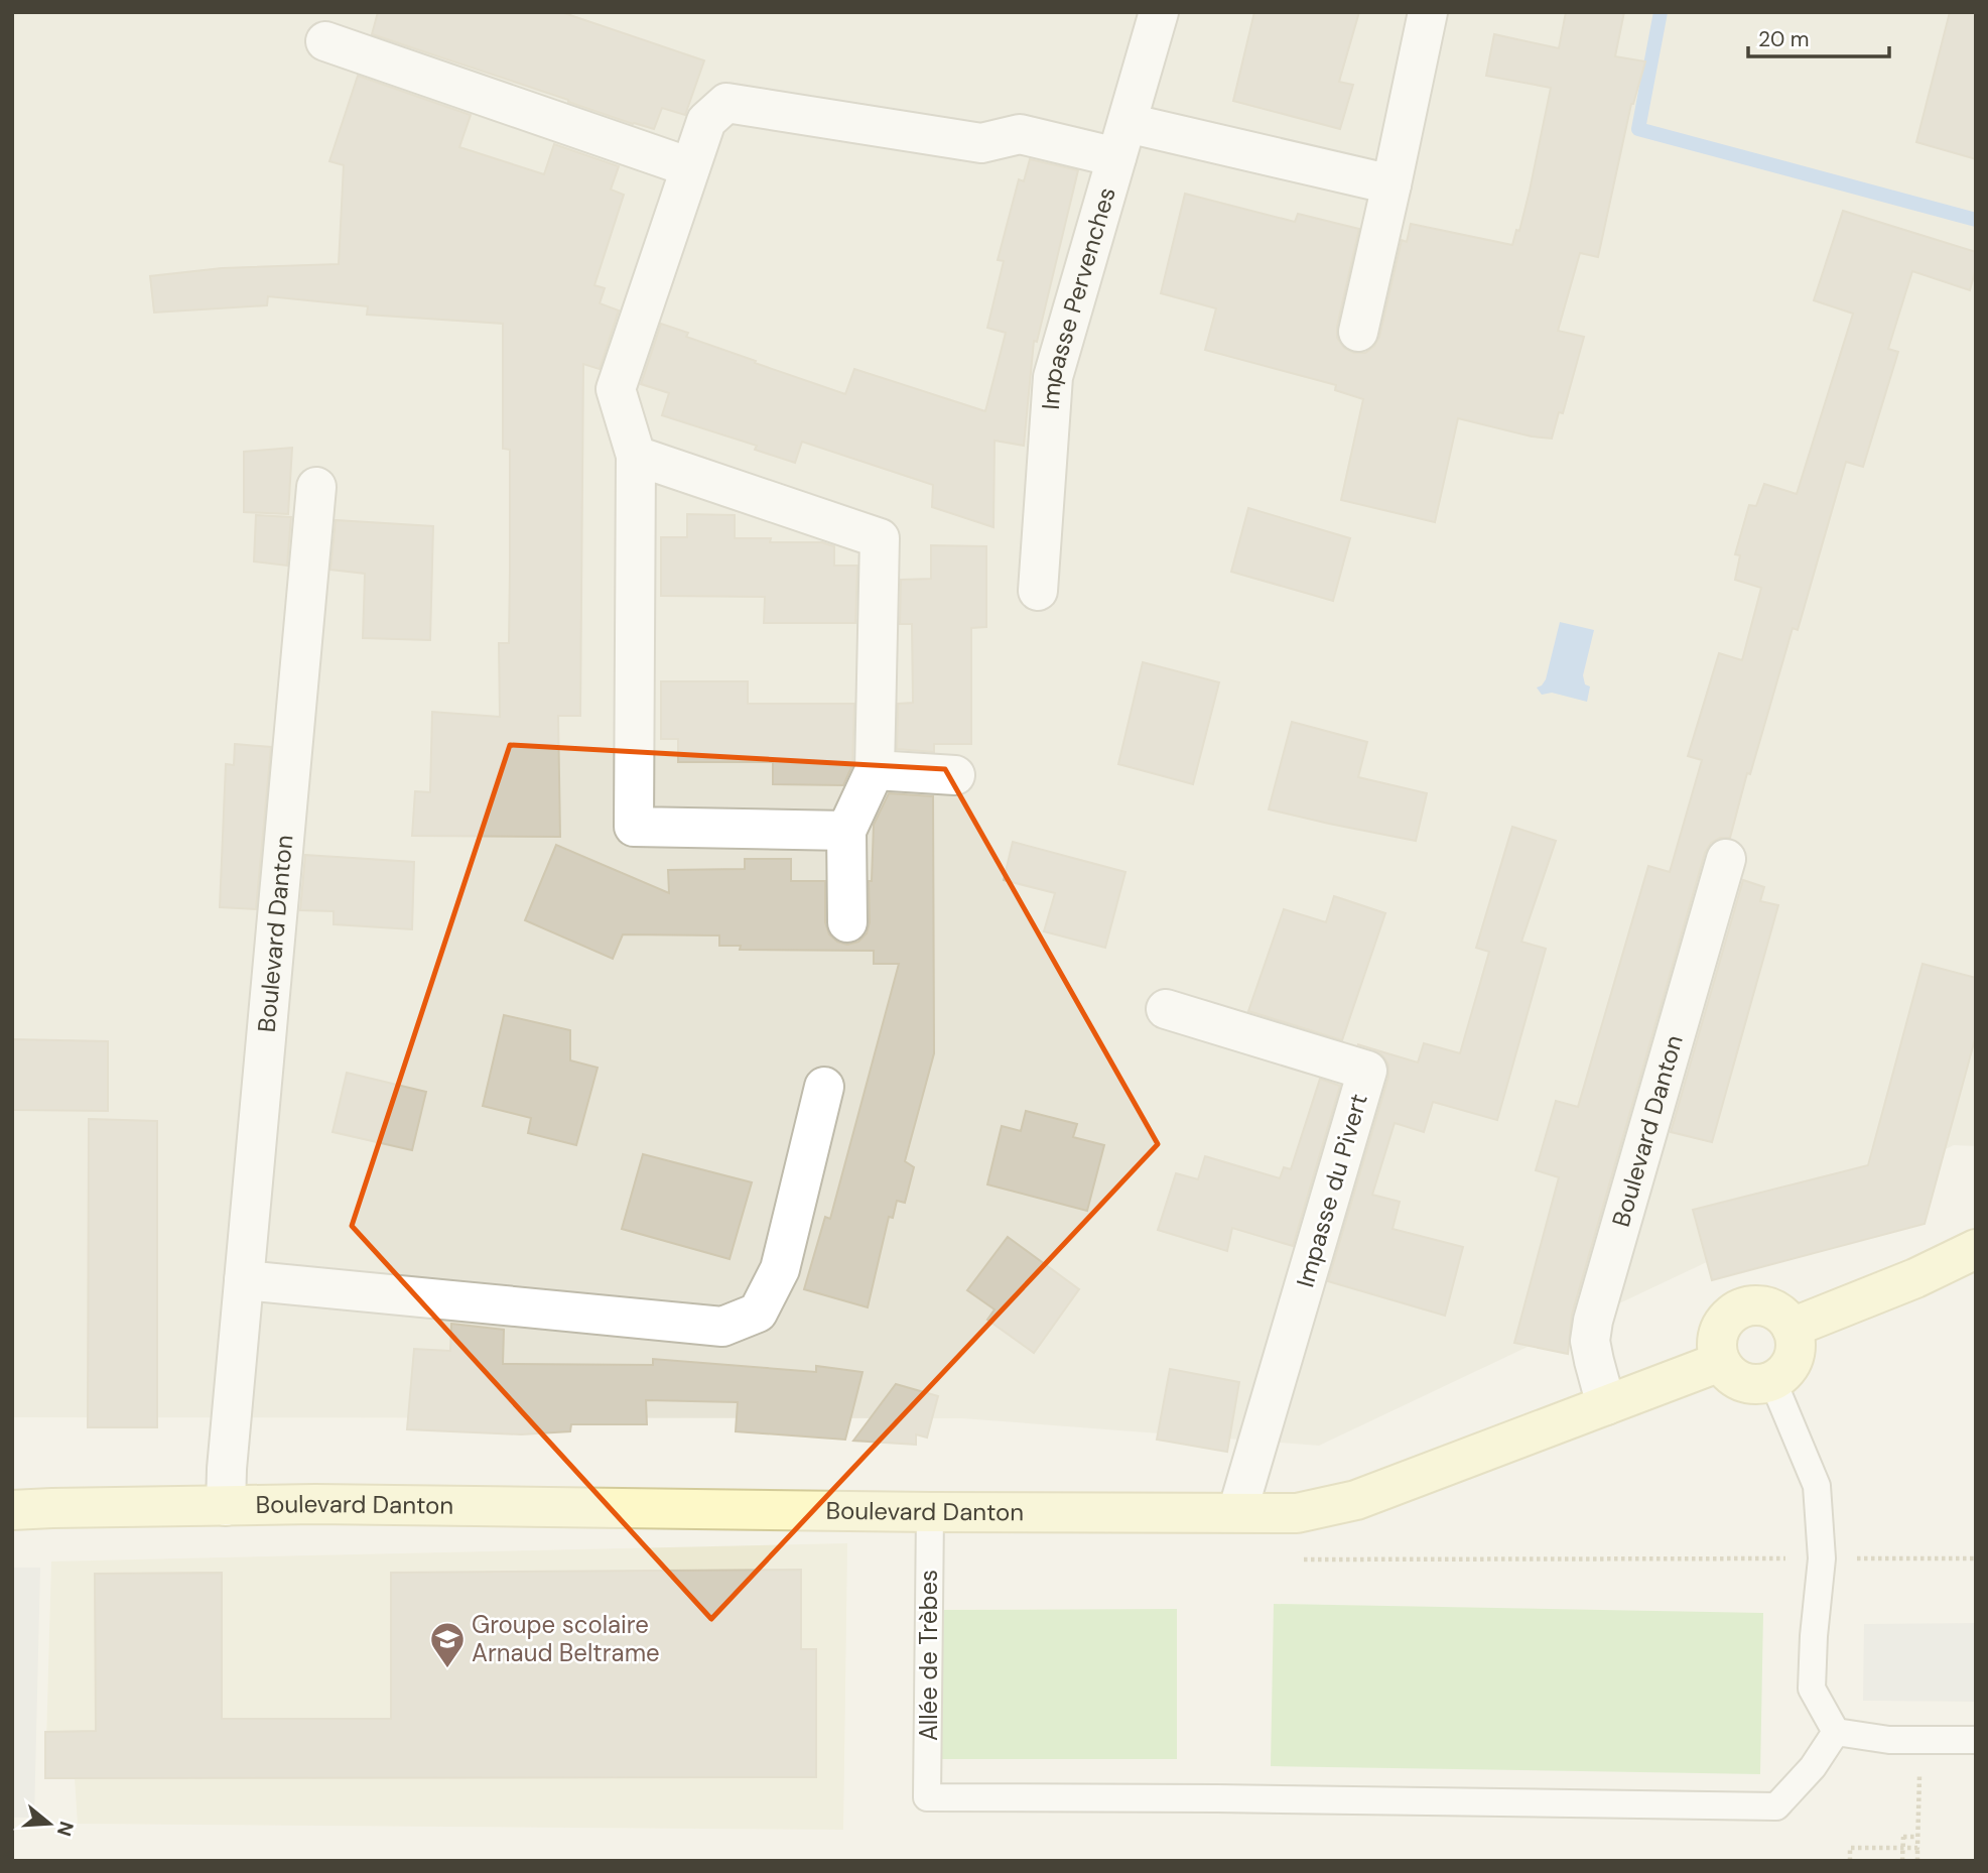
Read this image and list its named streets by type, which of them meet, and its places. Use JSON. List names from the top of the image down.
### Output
{
  "streets": {
    "main road": ["Boulevard Danton"],
    "street": ["Impasse Pervenches", "Impasse du Pivert"],
    "lane": ["Allée de Trèbes"]
  },
  "crossings": [
    ["Boulevard Danton", "Impasse du Pivert"],
    ["Boulevard Danton", "Allée de Trèbes"]
  ],
  "places": {
    "school or university": ["Groupe scolaire Arnaud Beltrame"]
  },
  "scale_bar": "20 m",
  "north": "right"
}
